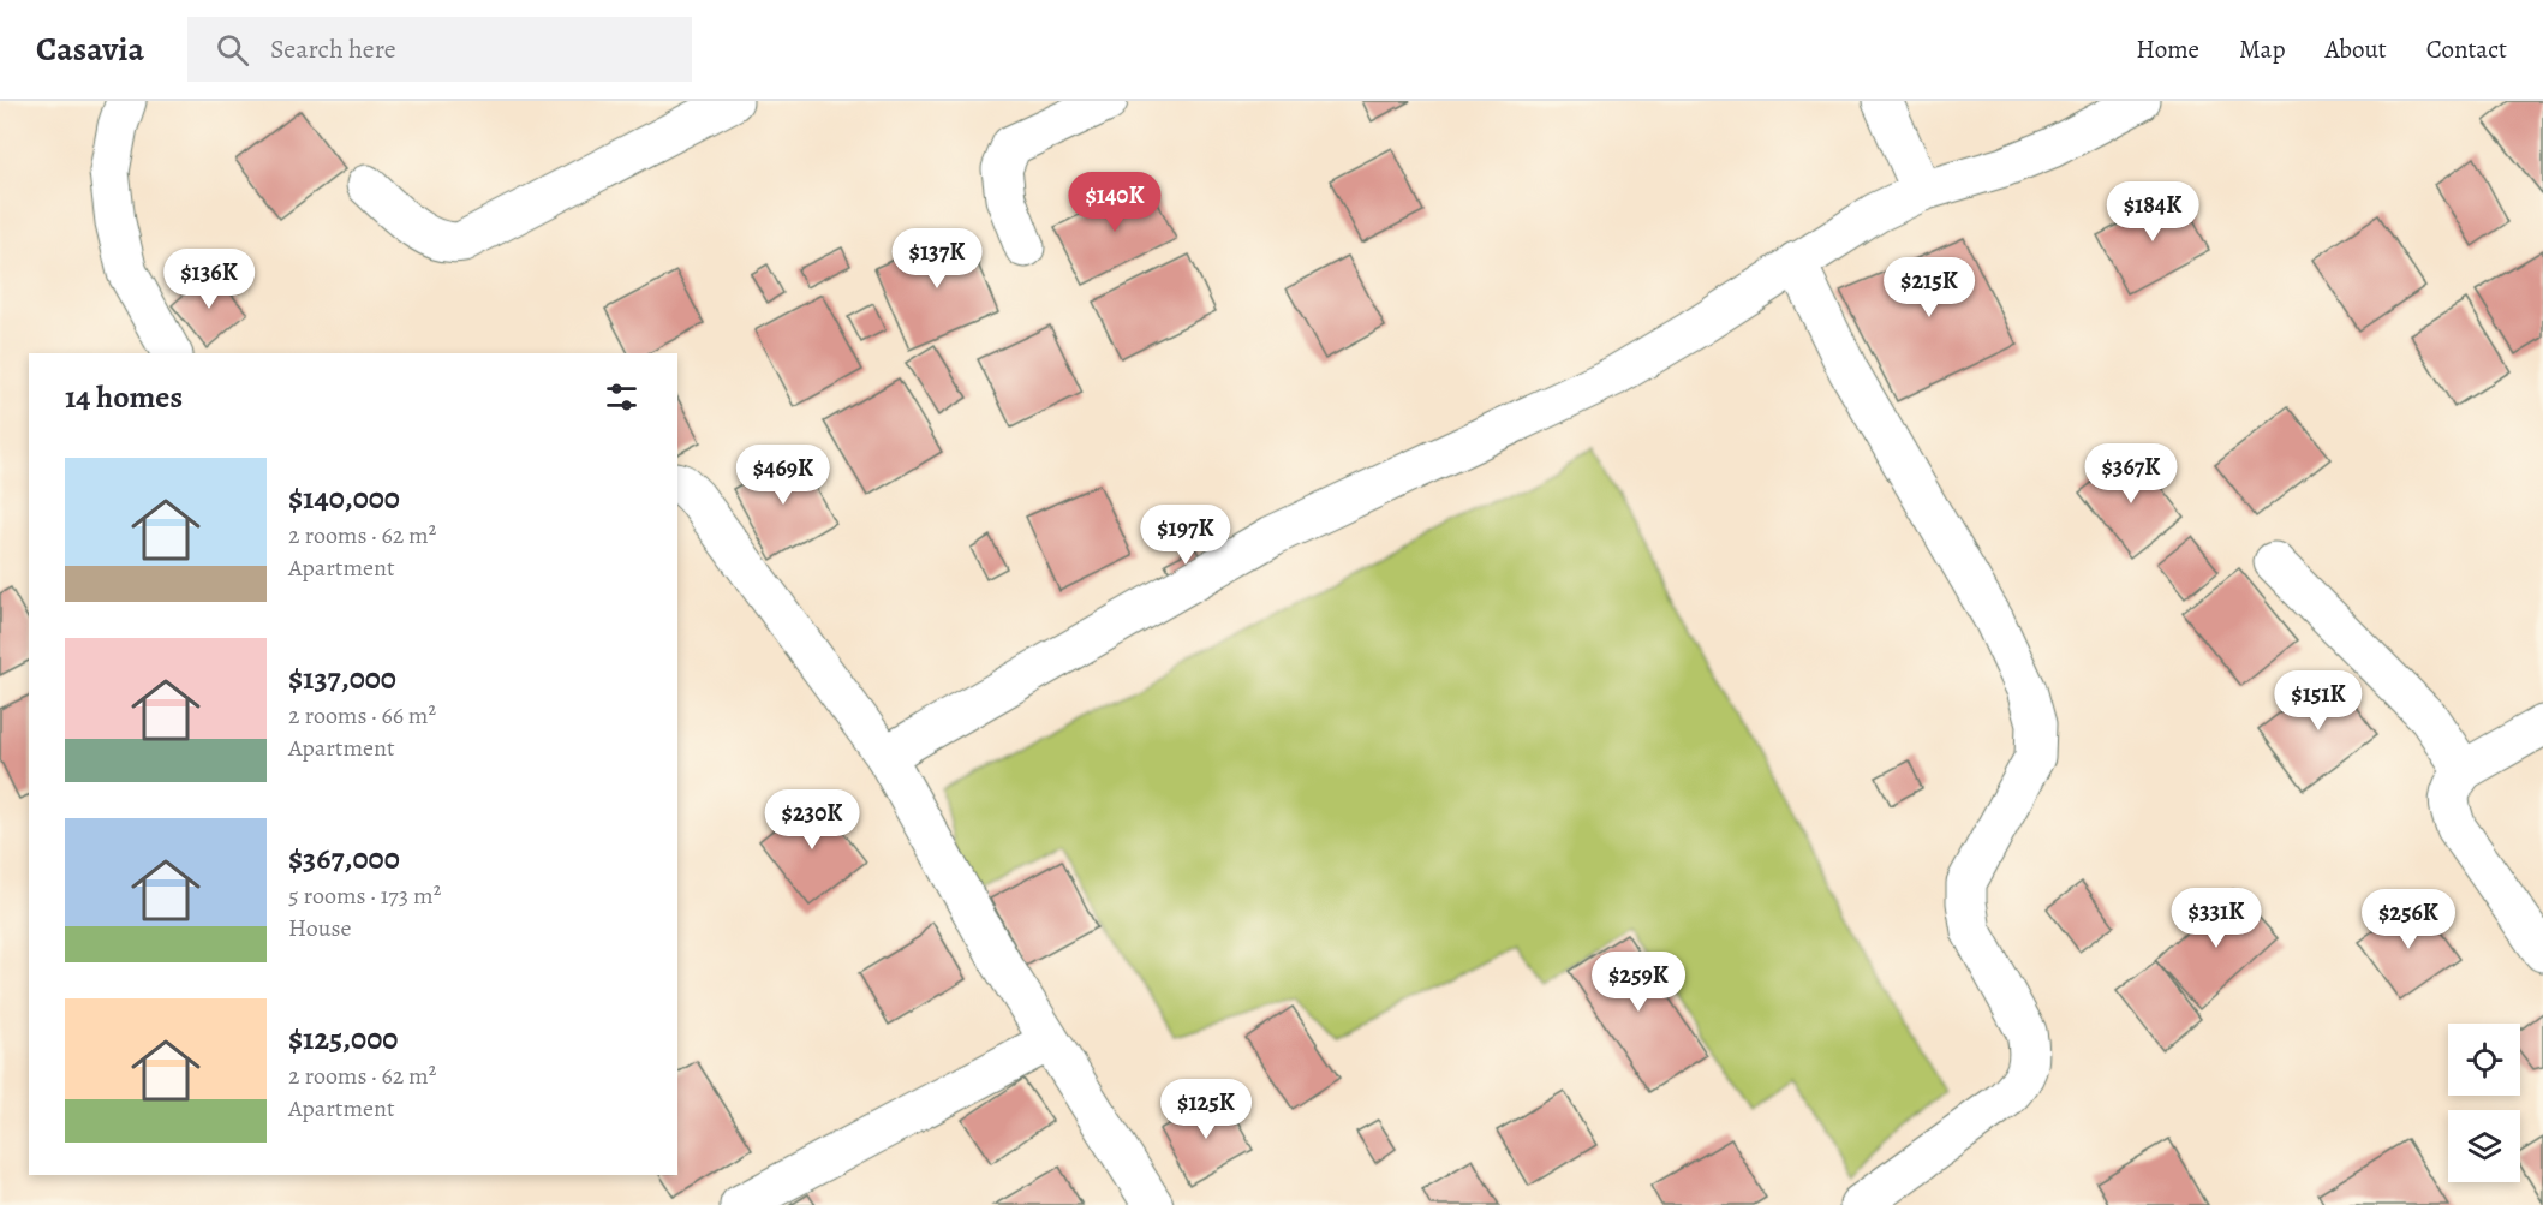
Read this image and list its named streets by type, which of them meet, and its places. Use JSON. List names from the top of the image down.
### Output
{
  "page": {
    "header": "Casavia",
    "search": "Search here",
    "nav": [
      "Home",
      "Map",
      "About",
      "Contact"
    ],
    "price": [
      "$140K",
      "$184K",
      "$137K",
      "$136K",
      "$215K",
      "$367K",
      "$469K",
      "$197K",
      "$151K",
      "$230K",
      "$331K",
      "$256K",
      "$259K",
      "$125K"
    ],
    "heading": "14 homes",
    "list": [
      {
        "name": "$140,000",
        "note": "2 rooms · 62 m² · Apartment"
      },
      {
        "name": "$137,000",
        "note": "2 rooms · 66 m² · Apartment"
      },
      {
        "name": "$367,000",
        "note": "5 rooms · 173 m² · House"
      },
      {
        "name": "$125,000",
        "note": "2 rooms · 62 m² · Apartment"
      }
    ]
  }
}
